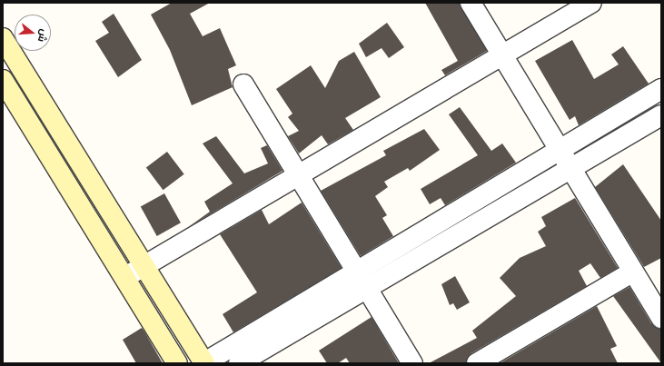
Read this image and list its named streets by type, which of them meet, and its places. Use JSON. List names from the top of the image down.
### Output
{
  "north": "right"
}
